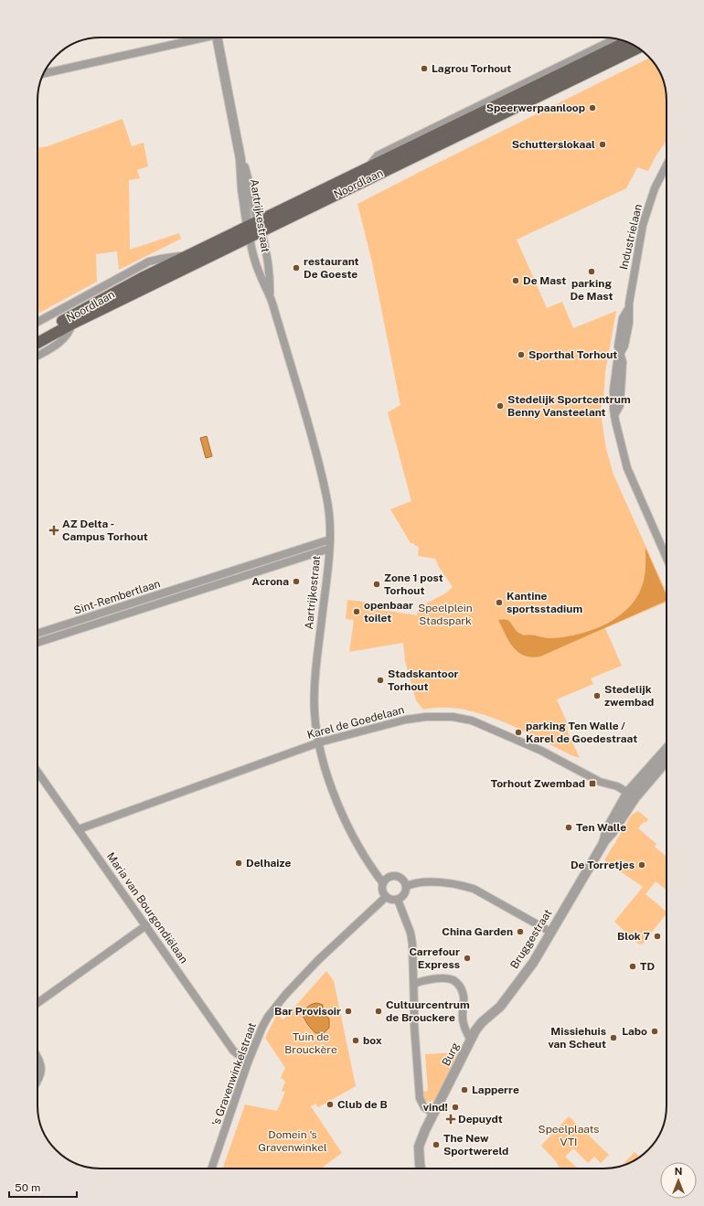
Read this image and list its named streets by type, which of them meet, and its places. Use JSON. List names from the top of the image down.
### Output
{
  "streets": {
    "main road": ["Noordlaan"],
    "street": [
      "Aartrijkestraat",
      "Industrielaan",
      "Sint-Rembertlaan",
      "Karel de Goedelaan",
      "Maria van Bourgondiëlaan",
      "Bruggestraat",
      "Burg",
      "'s Gravenwinkelstraat"
    ]
  },
  "crossings": [
    ["Noordlaan", "Aartrijkestraat"],
    ["Aartrijkestraat", "Sint-Rembertlaan"],
    ["Aartrijkestraat", "Karel de Goedelaan"],
    ["Aartrijkestraat", "'s Gravenwinkelstraat"],
    ["Karel de Goedelaan", "Maria van Bourgondiëlaan"],
    ["Karel de Goedelaan", "Bruggestraat"],
    ["Maria van Bourgondiëlaan", "'s Gravenwinkelstraat"],
    ["Bruggestraat", "Burg"]
  ],
  "parks": [
    "Speelplein Stadspark",
    "Tuin de Brouckère",
    "Speelplaats VTI",
    "Domein 's Gravenwinkel"
  ],
  "places": {
    "other": [
      "Lagrou Torhout",
      "Speerwerpaanloop",
      "Schutterslokaal",
      "restaurant De Goeste",
      "parking De Mast",
      "De Mast",
      "Sporthal Torhout",
      "Stedelijk Sportcentrum Benny Vansteelant",
      "Acrona",
      "Zone 1 post Torhout",
      "Kantine sportsstadium",
      "openbaar toilet",
      "Stadskantoor Torhout",
      "Stedelijk zwembad",
      "parking Ten Walle / Karel de Goedestraat",
      "Ten Walle",
      "Delhaize",
      "De Torretjes",
      "China Garden",
      "Blok 7",
      "Carrefour Express",
      "TD",
      "Bar Provisoir",
      "Cultuurcentrum de Brouckere",
      "Labo",
      "Missiehuis van Scheut",
      "box",
      "Lapperre",
      "Club de B",
      "vind!",
      "The New Sportwereld"
    ],
    "health": ["AZ Delta - Campus Torhout", "Depuydt"],
    "transit": ["Torhout Zwembad"]
  },
  "scale_bar": "50 m",
  "north": "top"
}
